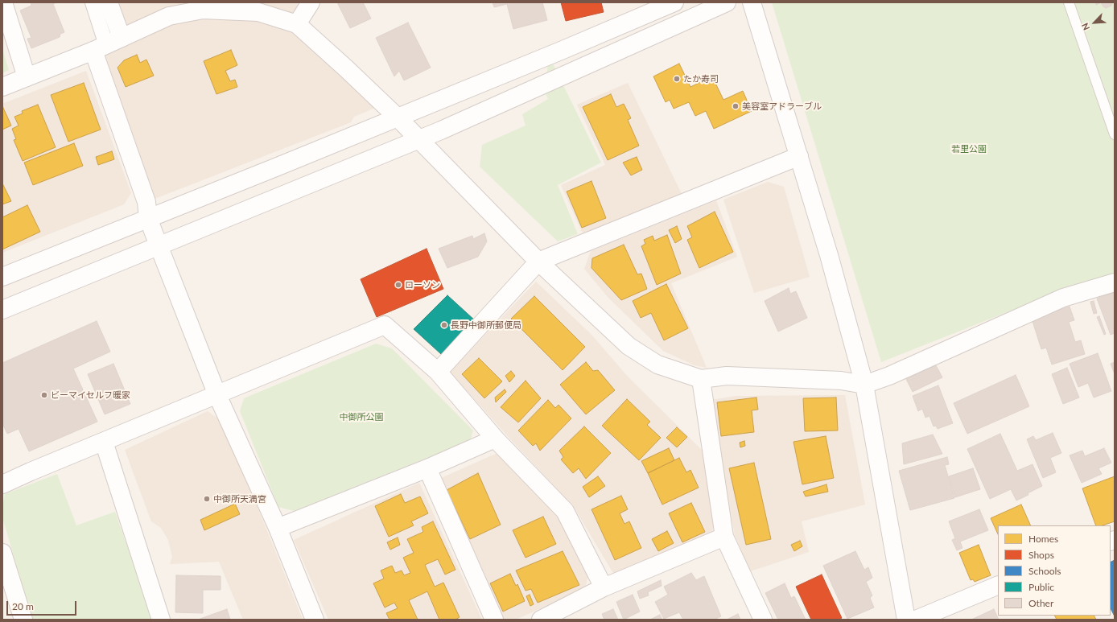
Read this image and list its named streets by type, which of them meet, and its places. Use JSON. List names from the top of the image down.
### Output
{
  "parks": ["若里公園", "中御所公園"],
  "places": [
    "たか寿司",
    "美容室アドラーブル",
    "ローソン",
    "長野中御所郵便局",
    "ビーマイセルフ暖家",
    "中御所天満宮"
  ],
  "legend": [
    "Homes",
    "Shops",
    "Schools",
    "Public",
    "Other"
  ],
  "scale_bar": "20 m",
  "north": "bottom left"
}
